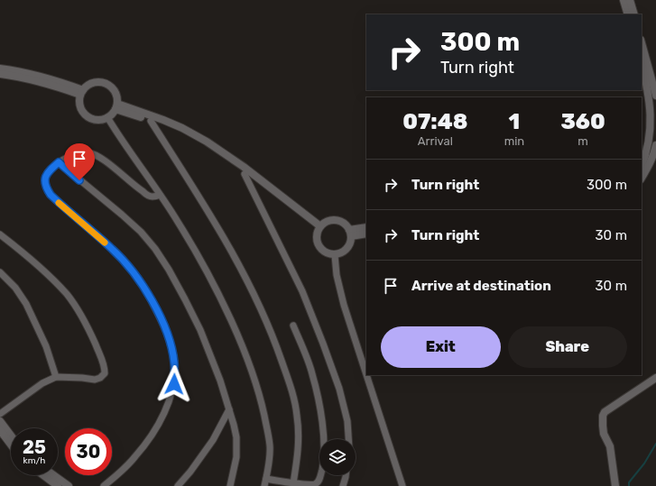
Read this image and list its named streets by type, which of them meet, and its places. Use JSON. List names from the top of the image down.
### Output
{
  "page": {
    "turn": ["300 m", "Turn right"],
    "eta": [
      "07:48",
      "Arrival",
      "1",
      "min",
      "360",
      "m"
    ],
    "list": [
      {
        "name": "Turn right",
        "value": "300 m"
      },
      {
        "name": "Turn right",
        "value": "30 m"
      },
      {
        "name": "Arrive at destination",
        "value": "30 m"
      }
    ],
    "buttons": ["Exit", "Share"],
    "speed": "25 km/h",
    "limit": "30"
  }
}
